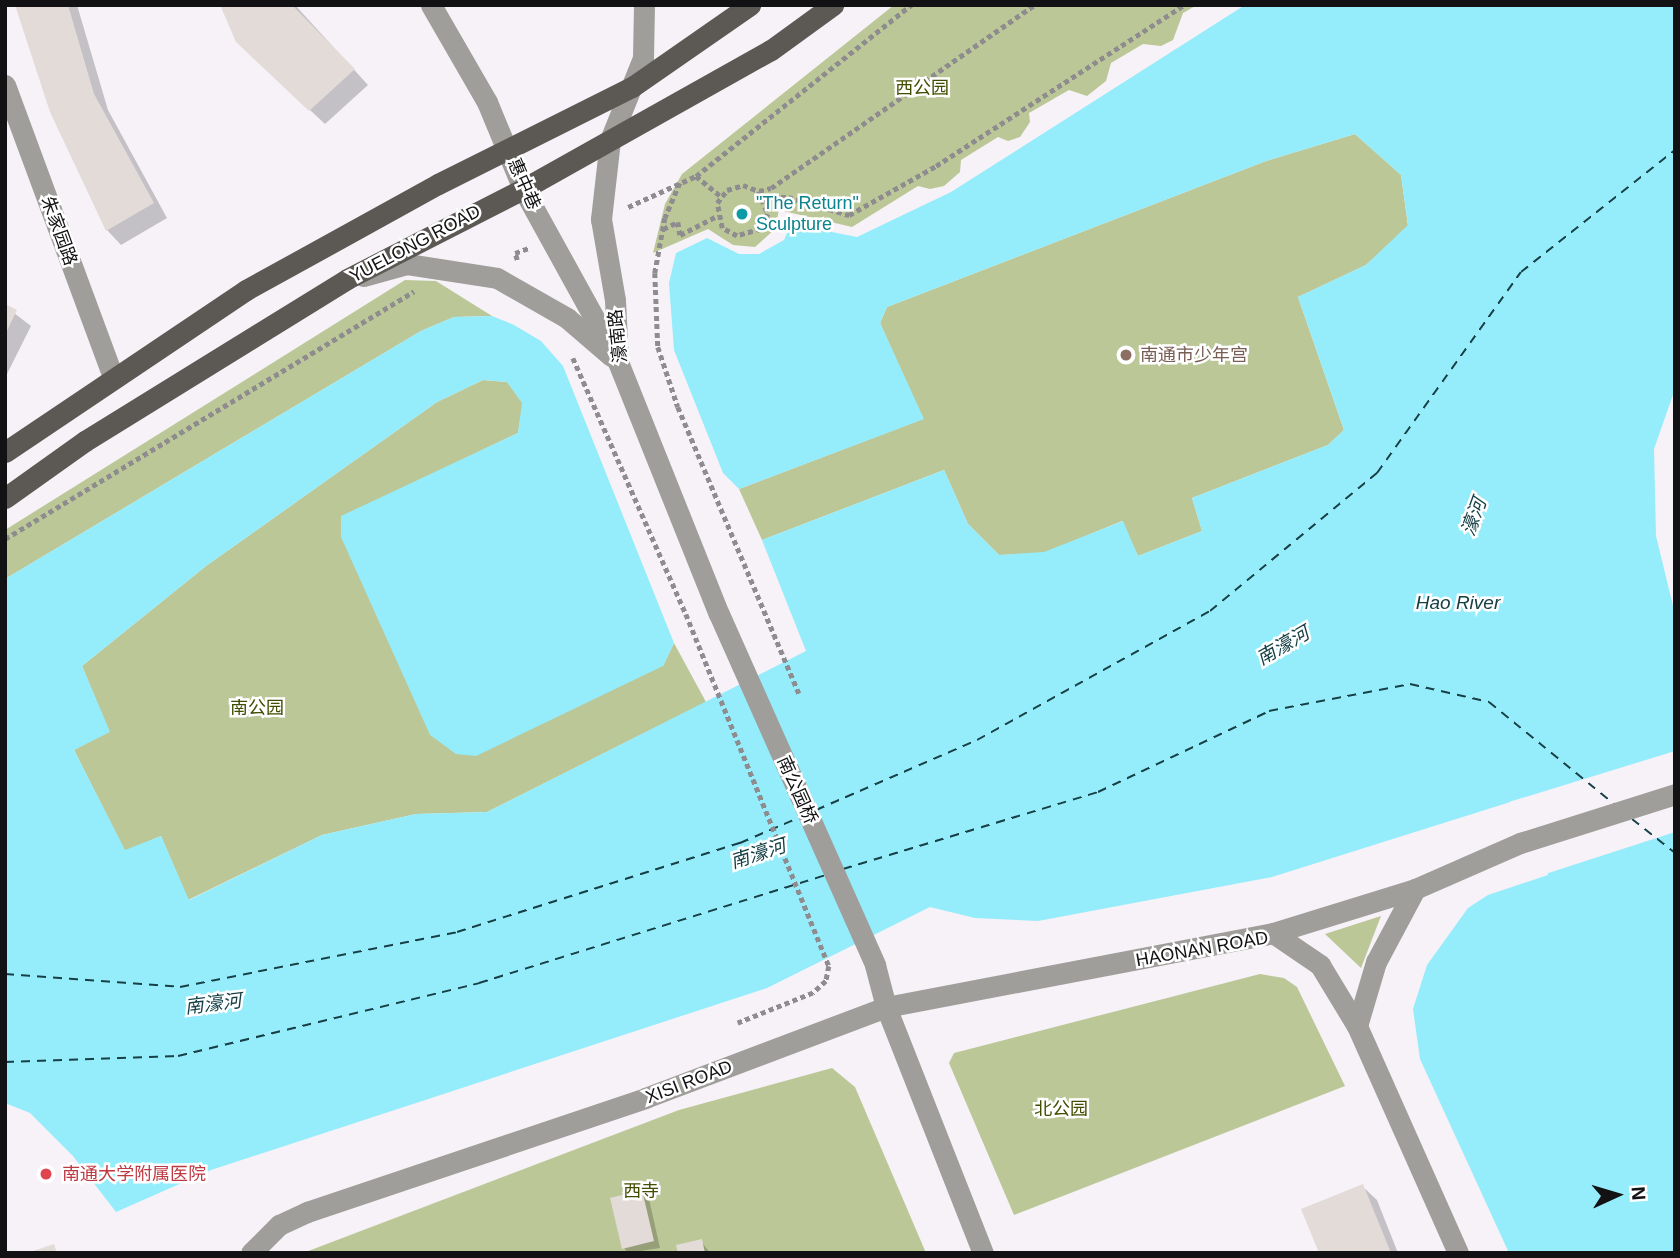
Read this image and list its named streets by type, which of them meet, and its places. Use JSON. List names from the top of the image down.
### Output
{
  "streets": {
    "main road": ["YUELONG ROAD"],
    "street": [
      "惠中巷",
      "朱家园路",
      "濠南路",
      "南公园桥",
      "HAONAN ROAD",
      "XISI ROAD"
    ]
  },
  "crossings": [
    ["惠中巷", "YUELONG ROAD"],
    ["惠中巷", "濠南路"],
    ["YUELONG ROAD", "濠南路"],
    ["濠南路", "南公园桥"],
    ["南公园桥", "HAONAN ROAD"],
    ["南公园桥", "XISI ROAD"],
    ["HAONAN ROAD", "XISI ROAD"]
  ],
  "water": ["濠河", "Hao River", "南濠河"],
  "parks": [
    "西公园",
    "南公园",
    "北公园",
    "西寺"
  ],
  "places": ["\"The Return\" Sculpture", "南通市少年宫", "南通大学附属医院"],
  "north": "right"
}
